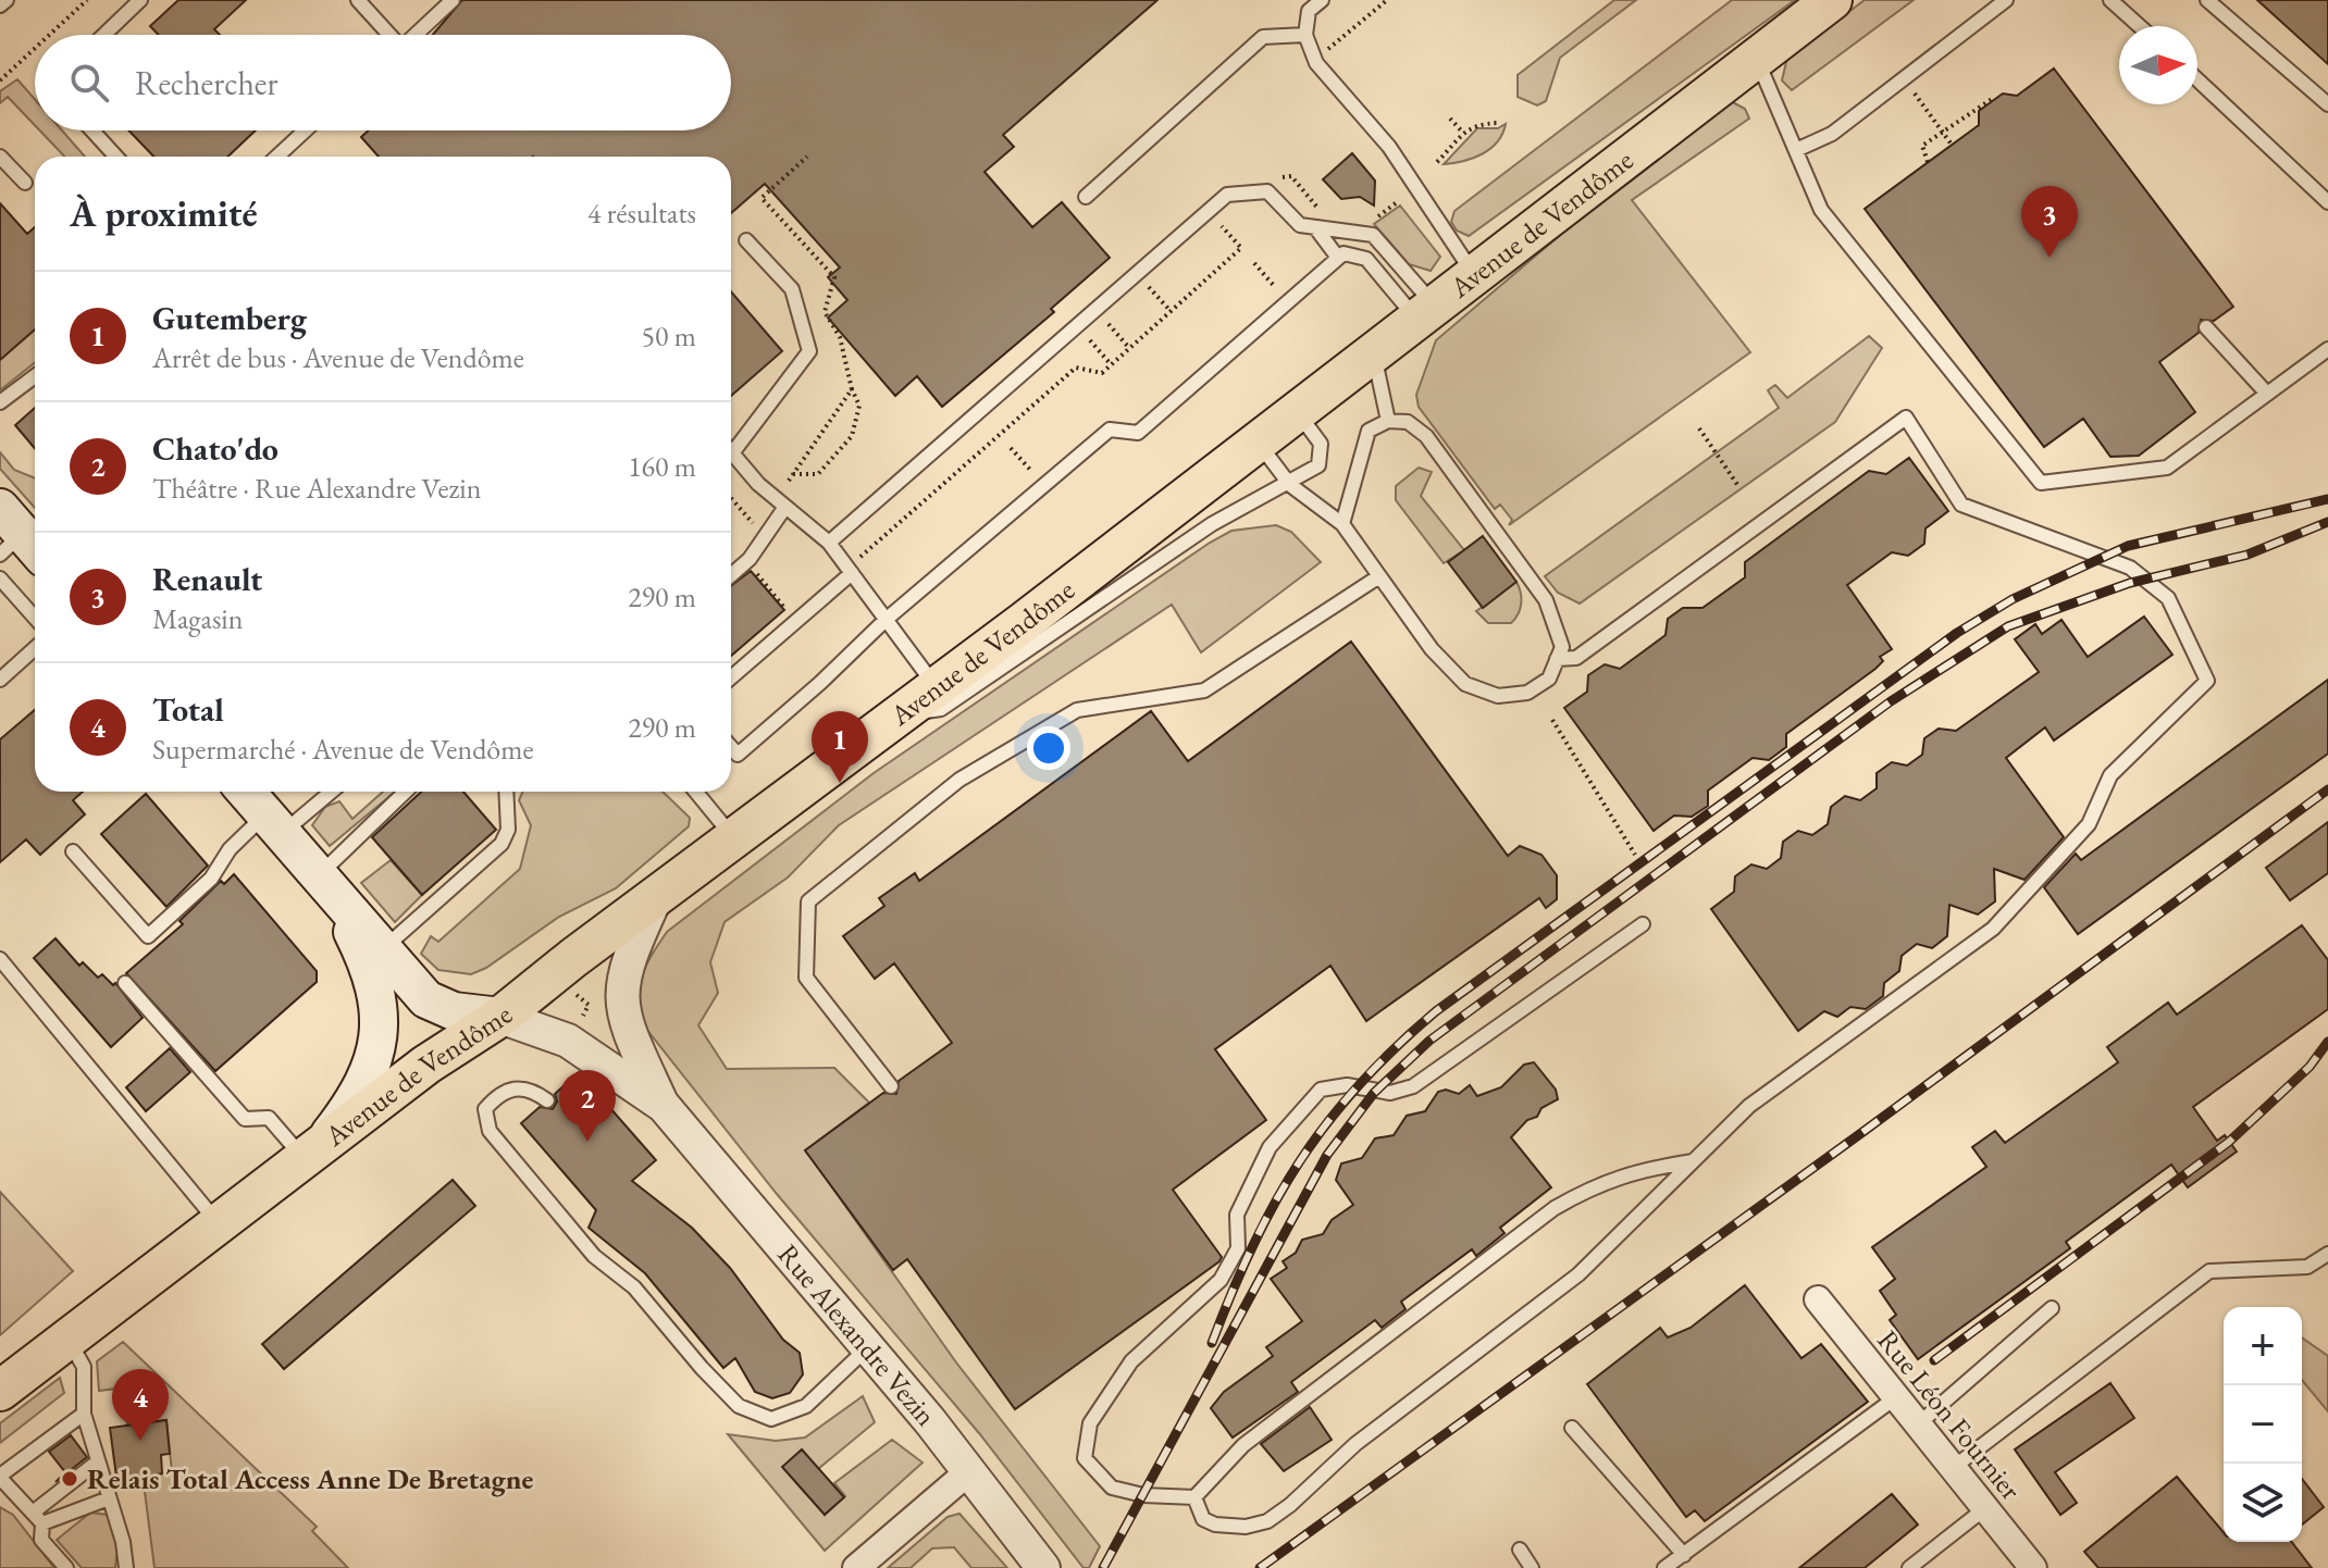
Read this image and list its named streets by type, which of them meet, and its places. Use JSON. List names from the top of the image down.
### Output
{
  "streets": {
    "main road": ["Avenue de Vendôme"],
    "street": ["Rue Alexandre Vezin", "Rue Léon Fournier"]
  },
  "crossings": [
    ["Avenue de Vendôme", "Rue Alexandre Vezin"]
  ],
  "places": ["Relais Total Access Anne De Bretagne"],
  "north": "right",
  "page": {
    "search": "Rechercher",
    "heading": ["À proximité", "4 résultats"],
    "pins": [
      "3",
      "1",
      "2",
      "4"
    ],
    "list": [
      {
        "mark": "1",
        "name": "Gutemberg",
        "note": "Arrêt de bus · Avenue de Vendôme",
        "value": "50 m"
      },
      {
        "mark": "2",
        "name": "Chato'do",
        "note": "Théâtre · Rue Alexandre Vezin",
        "value": "160 m"
      },
      {
        "mark": "3",
        "name": "Renault",
        "note": "Magasin",
        "value": "290 m"
      },
      {
        "mark": "4",
        "name": "Total",
        "note": "Supermarché · Avenue de Vendôme",
        "value": "290 m"
      }
    ],
    "map_buttons": ["+", "−"]
  }
}
